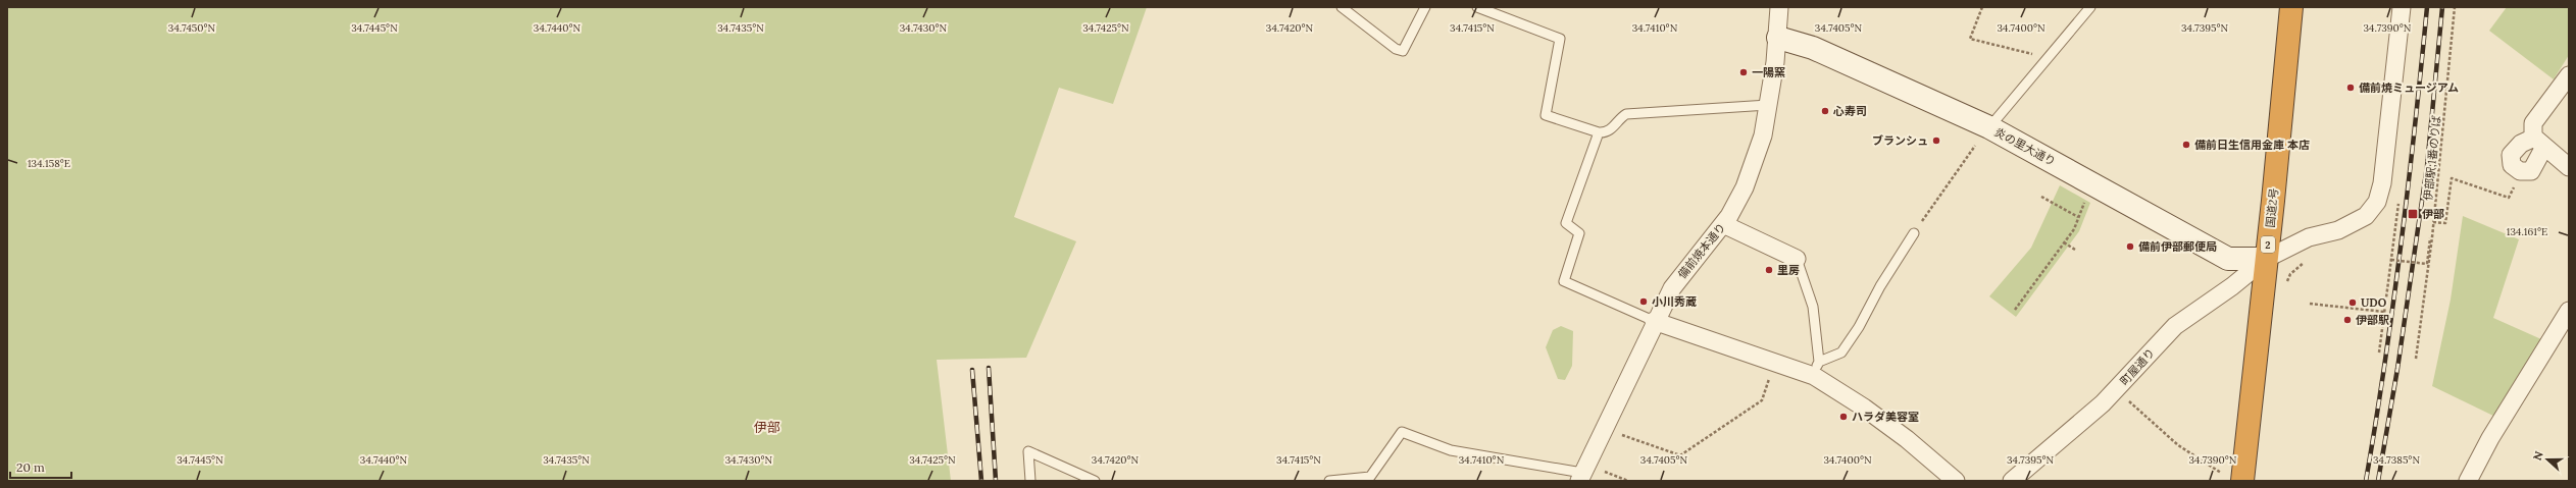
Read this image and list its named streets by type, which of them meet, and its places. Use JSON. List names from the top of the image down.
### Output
{
  "streets": {
    "highway": ["国道2号", "2"],
    "street": ["炎の里大通り", "備前焼本通り", "町屋通り"],
    "path": ["伊部駅;1番のりば"]
  },
  "crossings": [
    ["炎の里大通り", "国道2号"],
    ["炎の里大通り", "備前焼本通り"],
    ["炎の里大通り", "町屋通り"],
    ["国道2号", "町屋通り"]
  ],
  "districts": ["伊部"],
  "places": {
    "other": [
      "一陽窯",
      "備前焼ミュージアム",
      "心寿司",
      "ブランシュ",
      "備前日生信用金庫 本店",
      "備前伊部郵便局",
      "里房",
      "小川秀蔵",
      "UDO",
      "伊部駅",
      "ハラダ美容室"
    ],
    "transit": ["伊部"]
  },
  "scale_bar": "20 m",
  "north": "left",
  "coordinates": [
    "34.7450°N",
    "34.7445°N",
    "34.7440°N",
    "34.7435°N",
    "34.7430°N",
    "34.7425°N",
    "34.7420°N",
    "34.7415°N",
    "34.7410°N",
    "34.7405°N",
    "34.7400°N",
    "34.7395°N",
    "34.7390°N",
    "134.158°E",
    "134.161°E",
    "34.7385°N"
  ]
}
